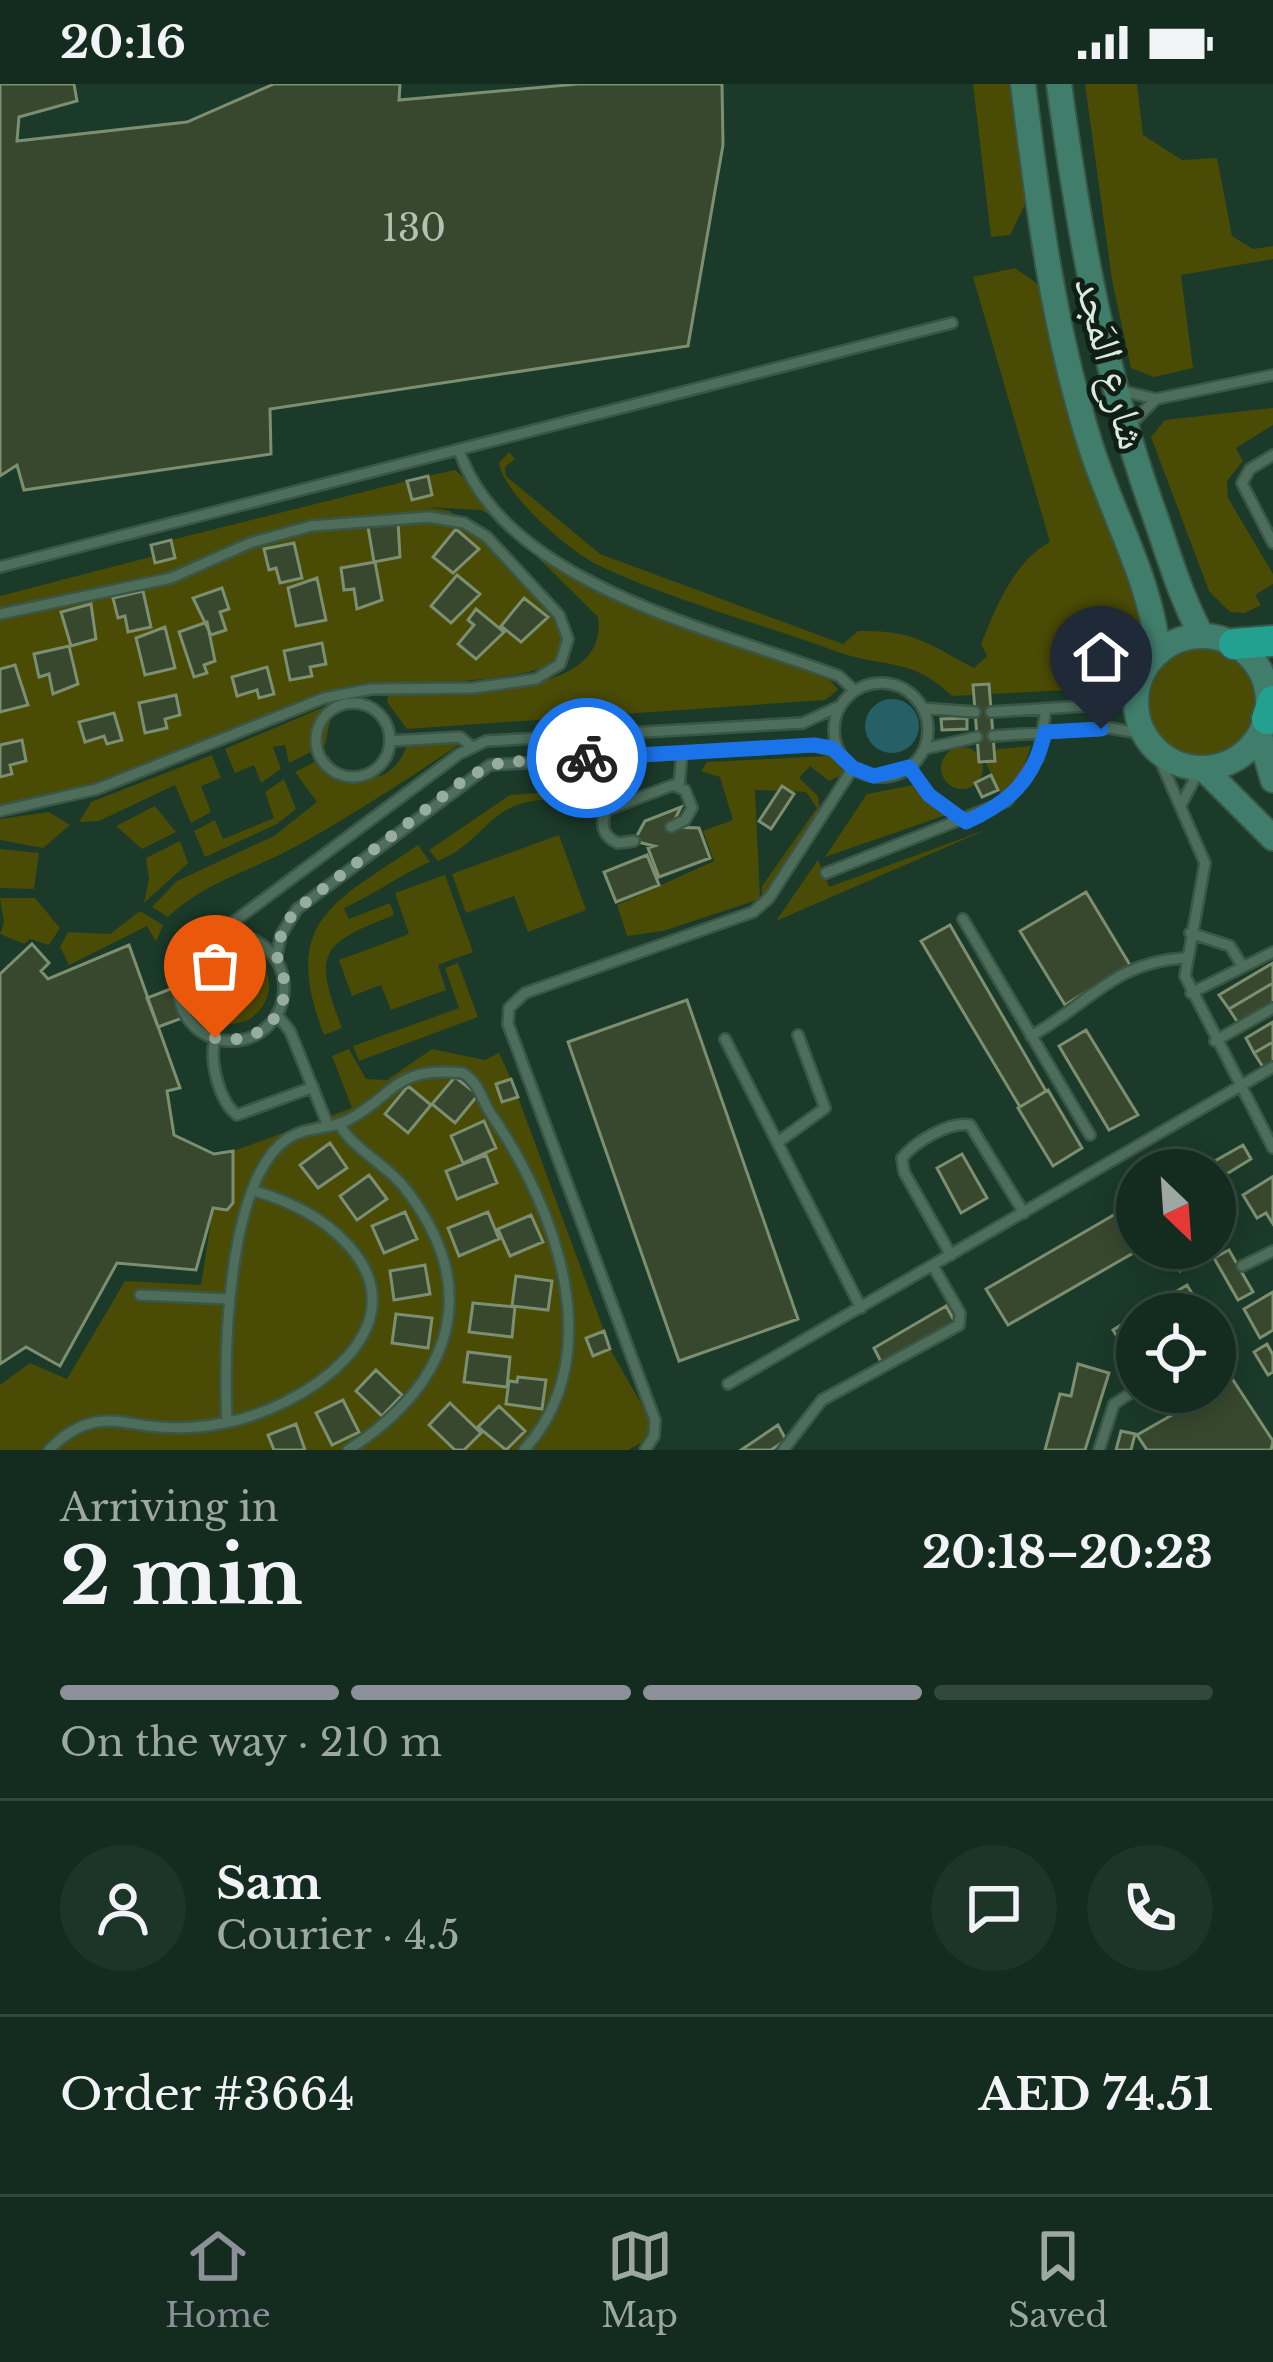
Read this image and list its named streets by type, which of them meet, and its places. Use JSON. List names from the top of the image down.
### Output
{
  "streets": {
    "street": ["شارع المَجد"]
  },
  "house_numbers": ["130"],
  "north": "bottom right",
  "page": {
    "status": "20:16",
    "heading": ["2 min", "Arriving in", "20:18–20:23"],
    "panel": [
      "Sam",
      "Courier · 4.5",
      "Order #3664",
      "AED 74.51"
    ],
    "bar": "On the way · 210 m",
    "tabs": ["Home", "Map", "Saved"]
  }
}
